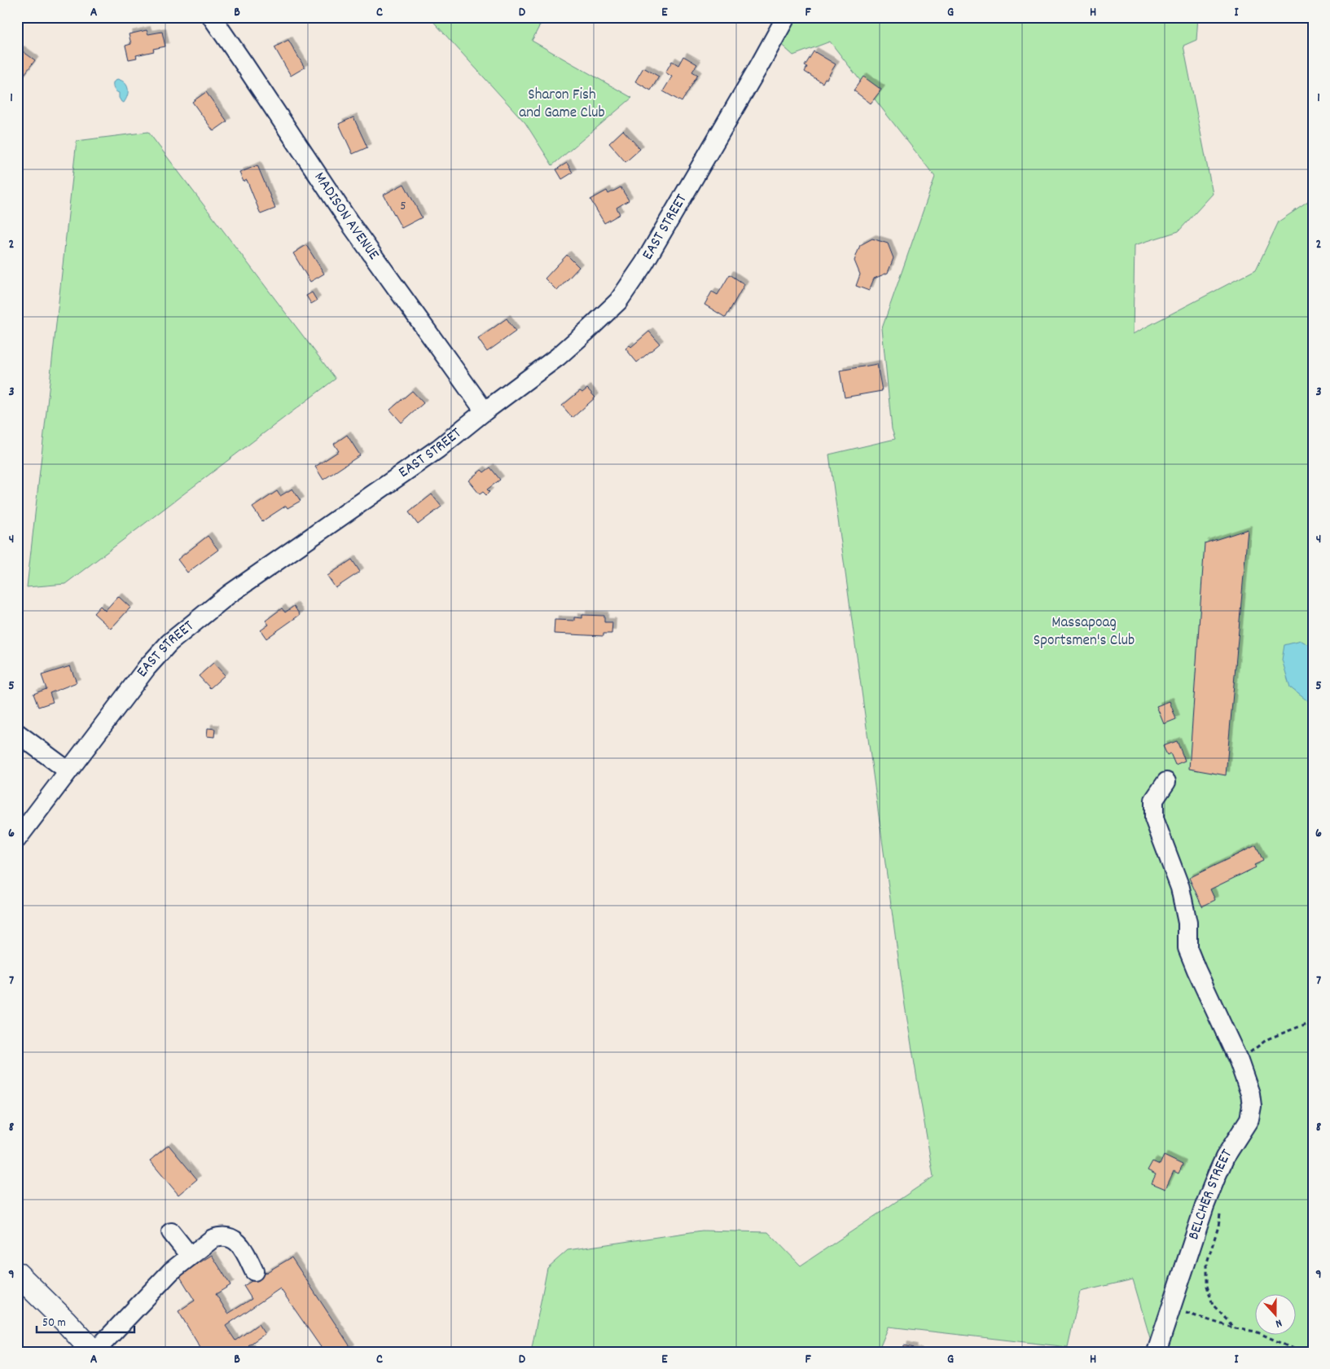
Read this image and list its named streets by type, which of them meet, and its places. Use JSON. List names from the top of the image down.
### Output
{
  "streets": {
    "street": ["MADISON AVENUE", "EAST STREET", "BELCHER STREET"]
  },
  "crossings": [
    ["MADISON AVENUE", "EAST STREET"]
  ],
  "parks": ["Sharon Fish and Game Club", "Massapoag Sportsmen's Club"],
  "house_numbers": ["5"],
  "scale_bar": "50 m",
  "north": "bottom",
  "grid": {
    "columns": [
      "A",
      "B",
      "C",
      "D",
      "E",
      "F",
      "G",
      "H",
      "I"
    ],
    "rows": [
      "1",
      "2",
      "3",
      "4",
      "5",
      "6",
      "7",
      "8",
      "9"
    ]
  }
}
